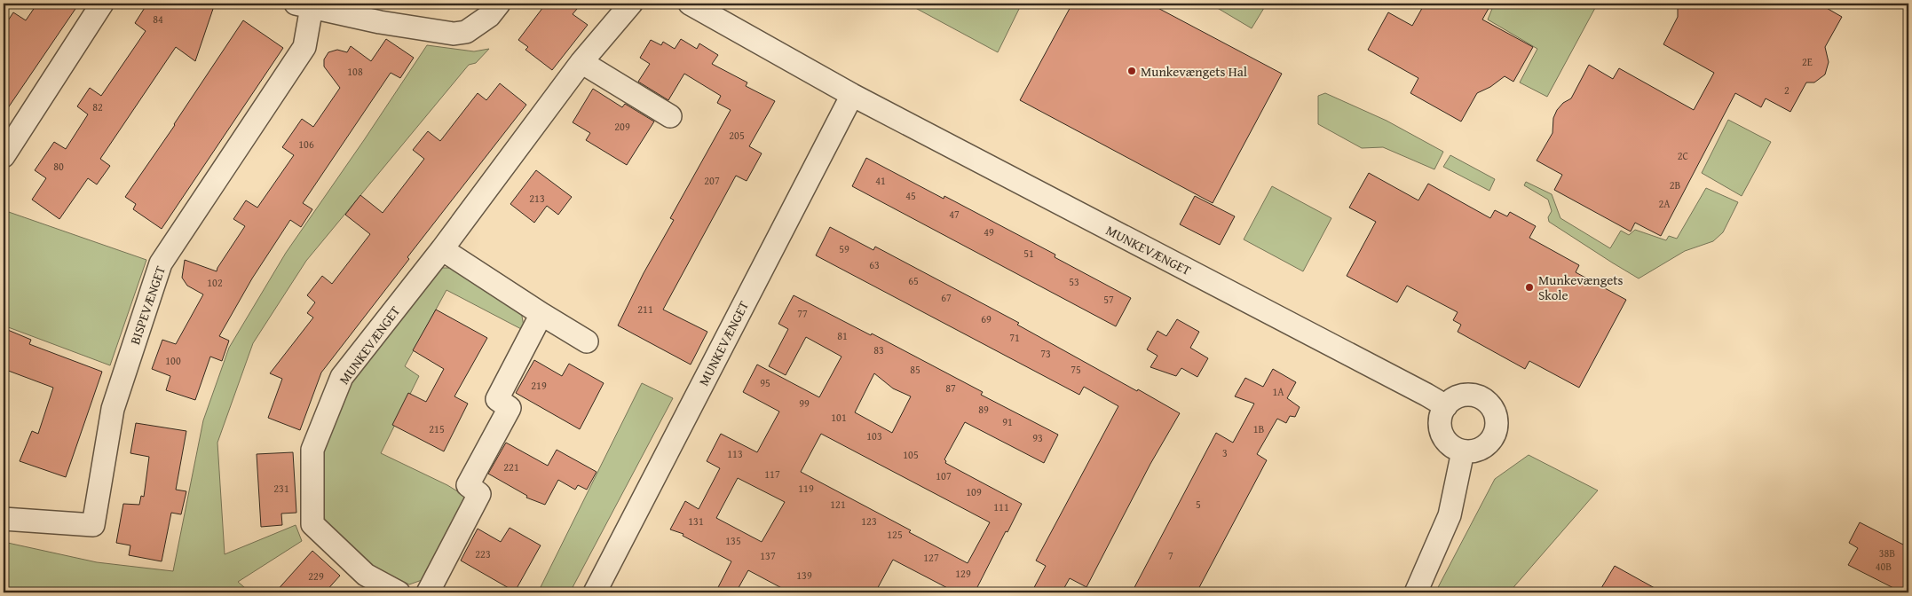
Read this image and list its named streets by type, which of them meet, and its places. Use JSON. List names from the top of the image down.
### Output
{
  "streets": {
    "street": ["MUNKEVÆNGET", "BISPEVÆNGET"]
  },
  "places": ["Munkevængets Hal", "Munkevængets Skole"],
  "house_numbers": [
    "84",
    "2E",
    "108",
    "2",
    "82",
    "209",
    "205",
    "106",
    "2C",
    "80",
    "207",
    "41",
    "2B",
    "45",
    "213",
    "2A",
    "47",
    "49",
    "59",
    "51",
    "63",
    "65",
    "53",
    "102",
    "67",
    "57",
    "211",
    "77",
    "69",
    "81",
    "71",
    "83",
    "73",
    "100",
    "85",
    "75",
    "95",
    "219",
    "87",
    "1A",
    "99",
    "89",
    "101",
    "91",
    "215",
    "1B",
    "103",
    "93",
    "3",
    "113",
    "105",
    "221",
    "117",
    "107",
    "231",
    "119",
    "109",
    "121",
    "5",
    "111",
    "131",
    "123",
    "125",
    "135",
    "38B",
    "223",
    "137",
    "7",
    "127",
    "40B",
    "129",
    "139",
    "229"
  ]
}
